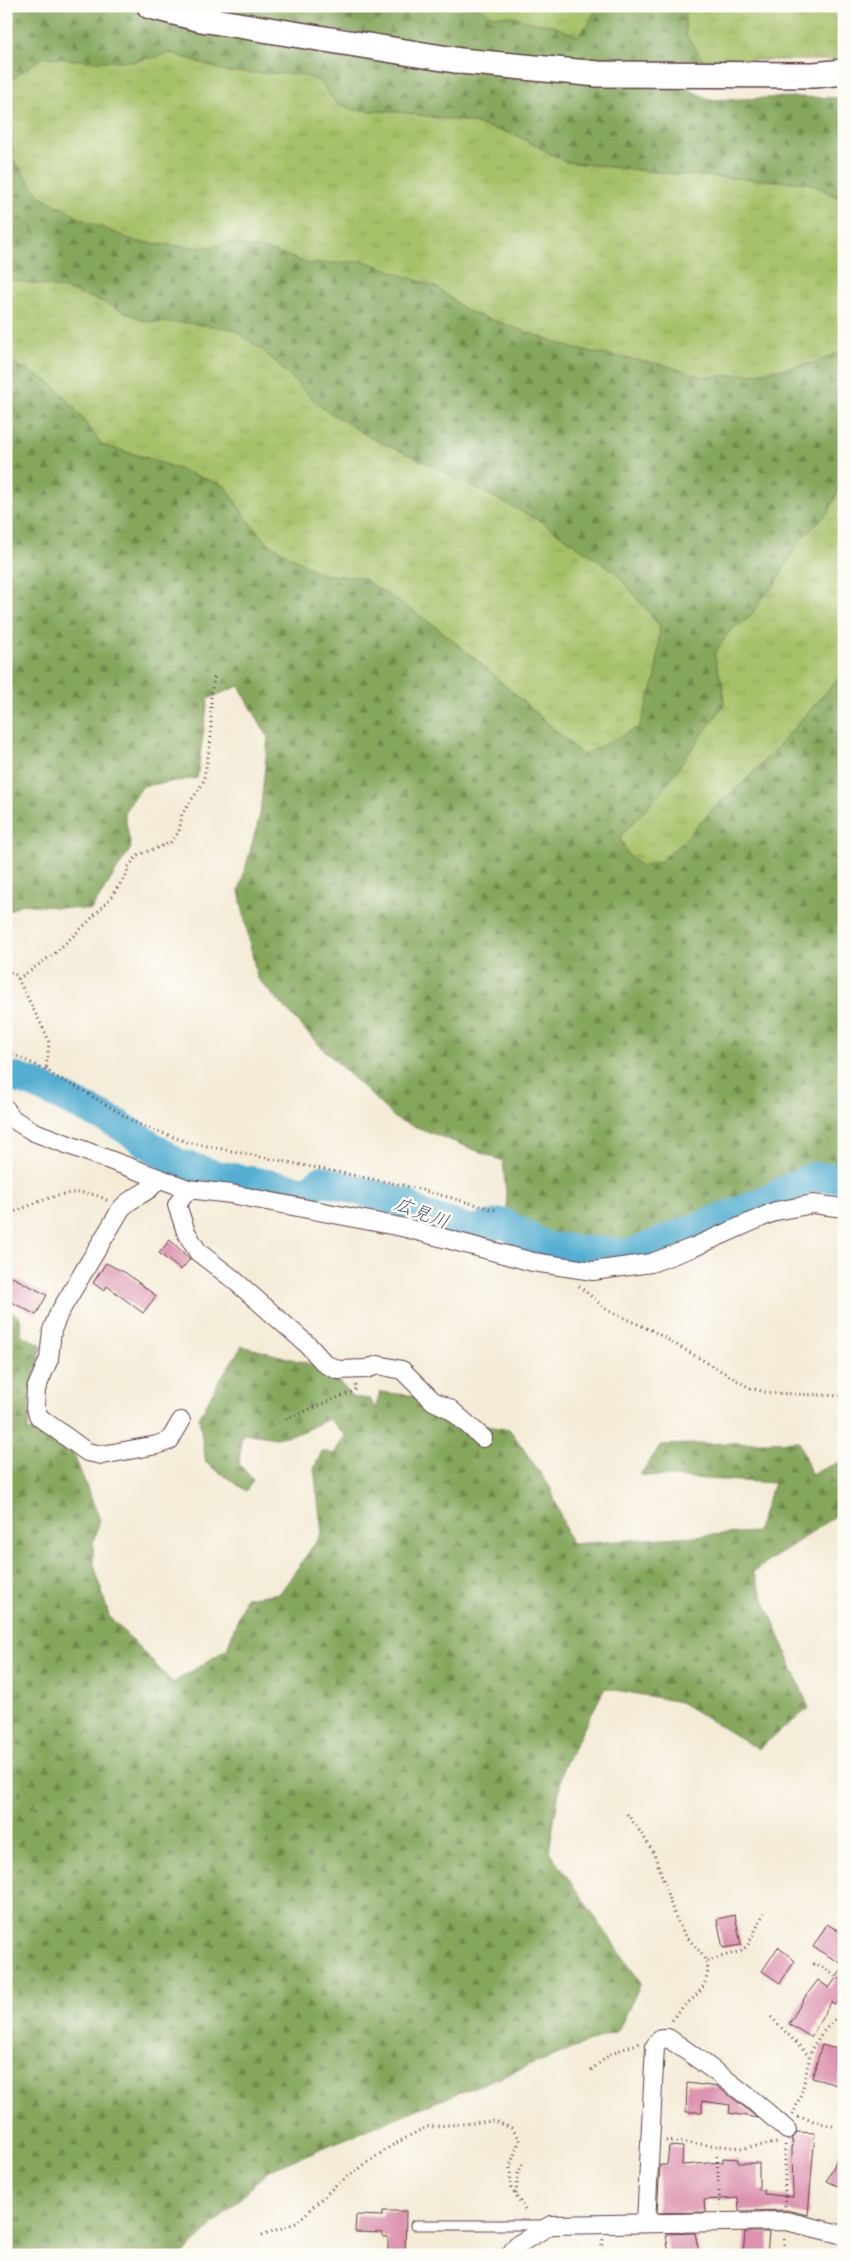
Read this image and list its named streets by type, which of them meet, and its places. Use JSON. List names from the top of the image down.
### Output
{
  "water": ["広見川"]
}
